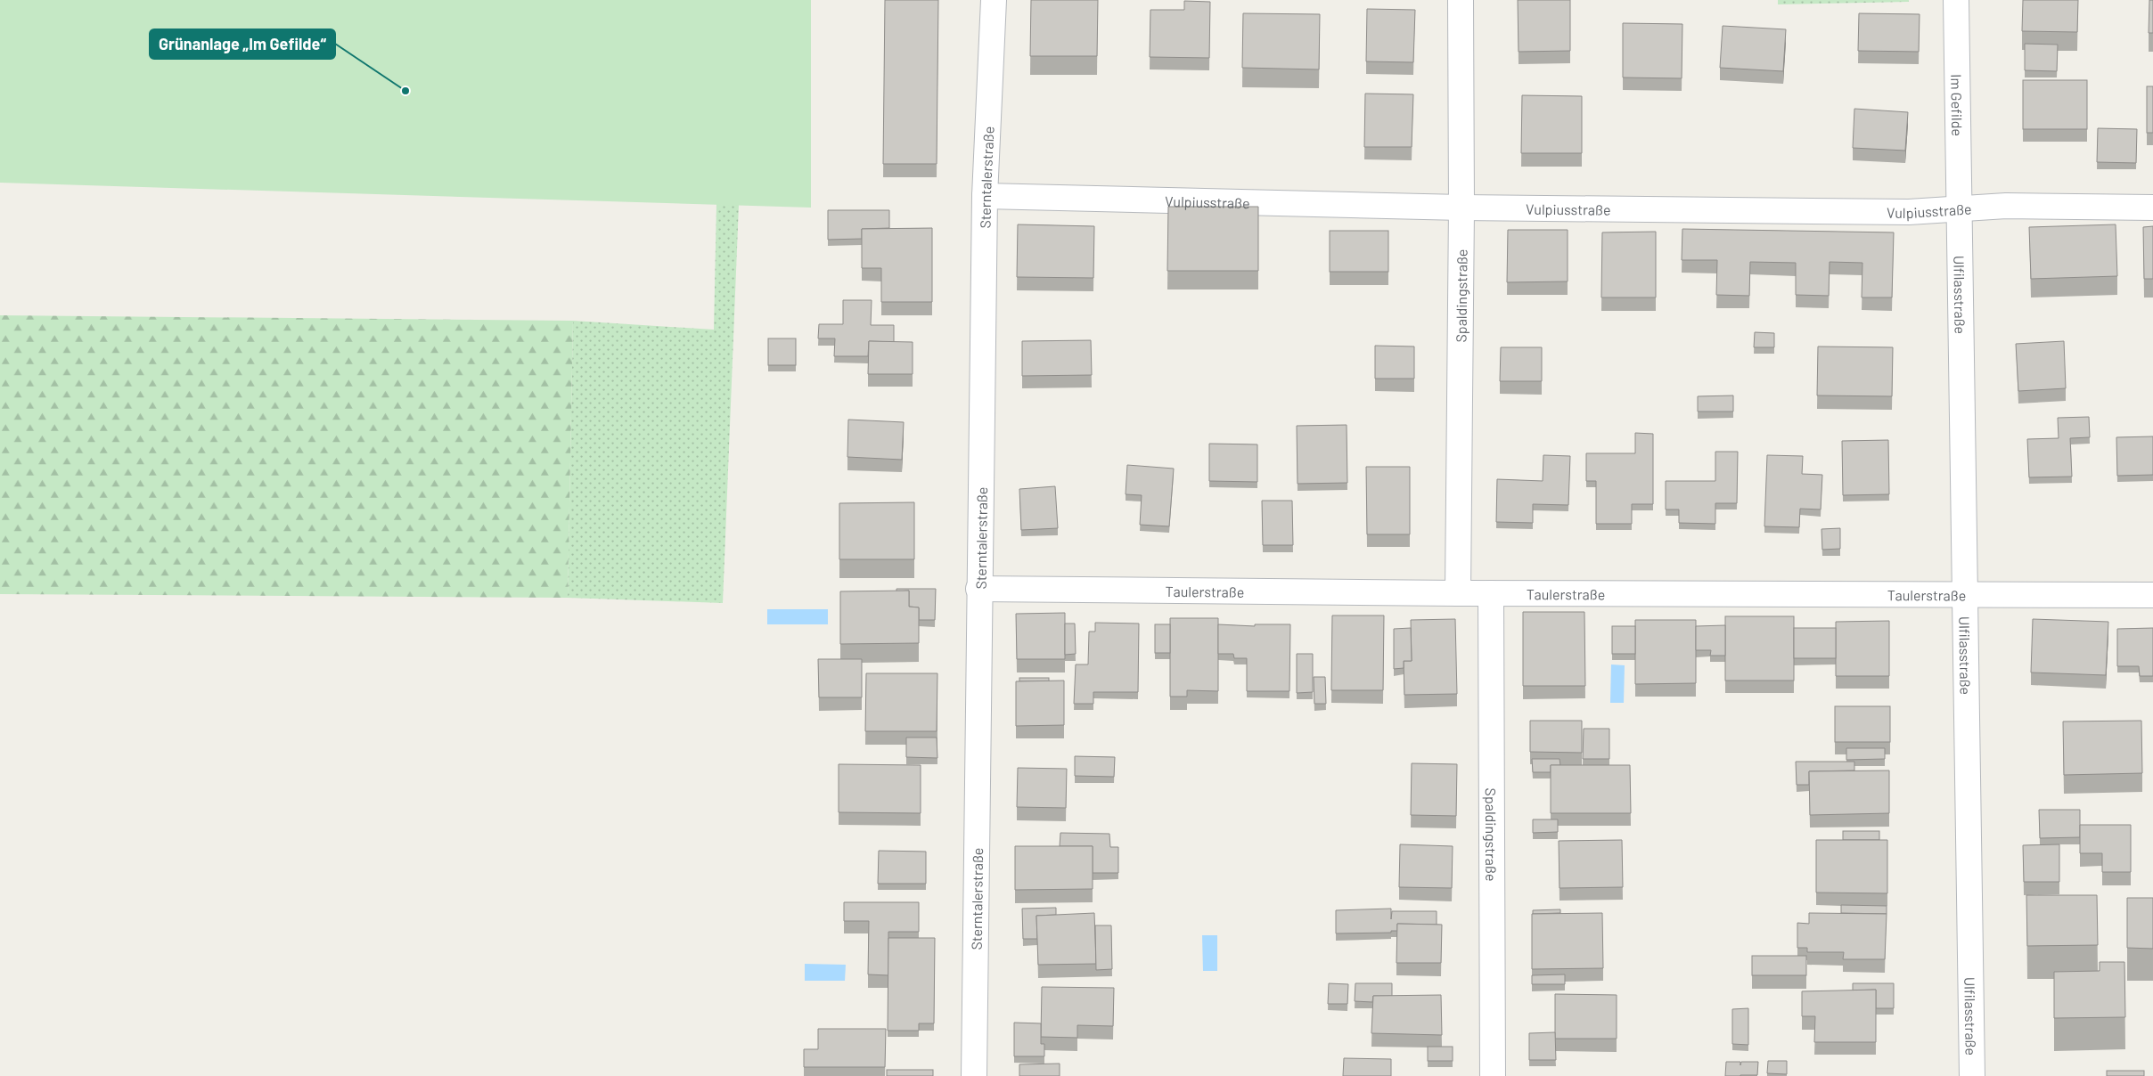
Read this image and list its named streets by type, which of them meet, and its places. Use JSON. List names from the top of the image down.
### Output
{
  "streets": {
    "street": [
      "Im Gefilde",
      "Sterntalerstraße",
      "Vulpiusstraße",
      "Ulfilasstraße",
      "Spaldingstraße",
      "Taulerstraße"
    ]
  },
  "crossings": [
    ["Im Gefilde", "Vulpiusstraße"],
    ["Im Gefilde", "Ulfilasstraße"],
    ["Sterntalerstraße", "Vulpiusstraße"],
    ["Sterntalerstraße", "Taulerstraße"],
    ["Vulpiusstraße", "Ulfilasstraße"],
    ["Vulpiusstraße", "Spaldingstraße"],
    ["Ulfilasstraße", "Taulerstraße"],
    ["Spaldingstraße", "Taulerstraße"]
  ],
  "places": ["Grünanlage „Im Gefilde“"]
}
